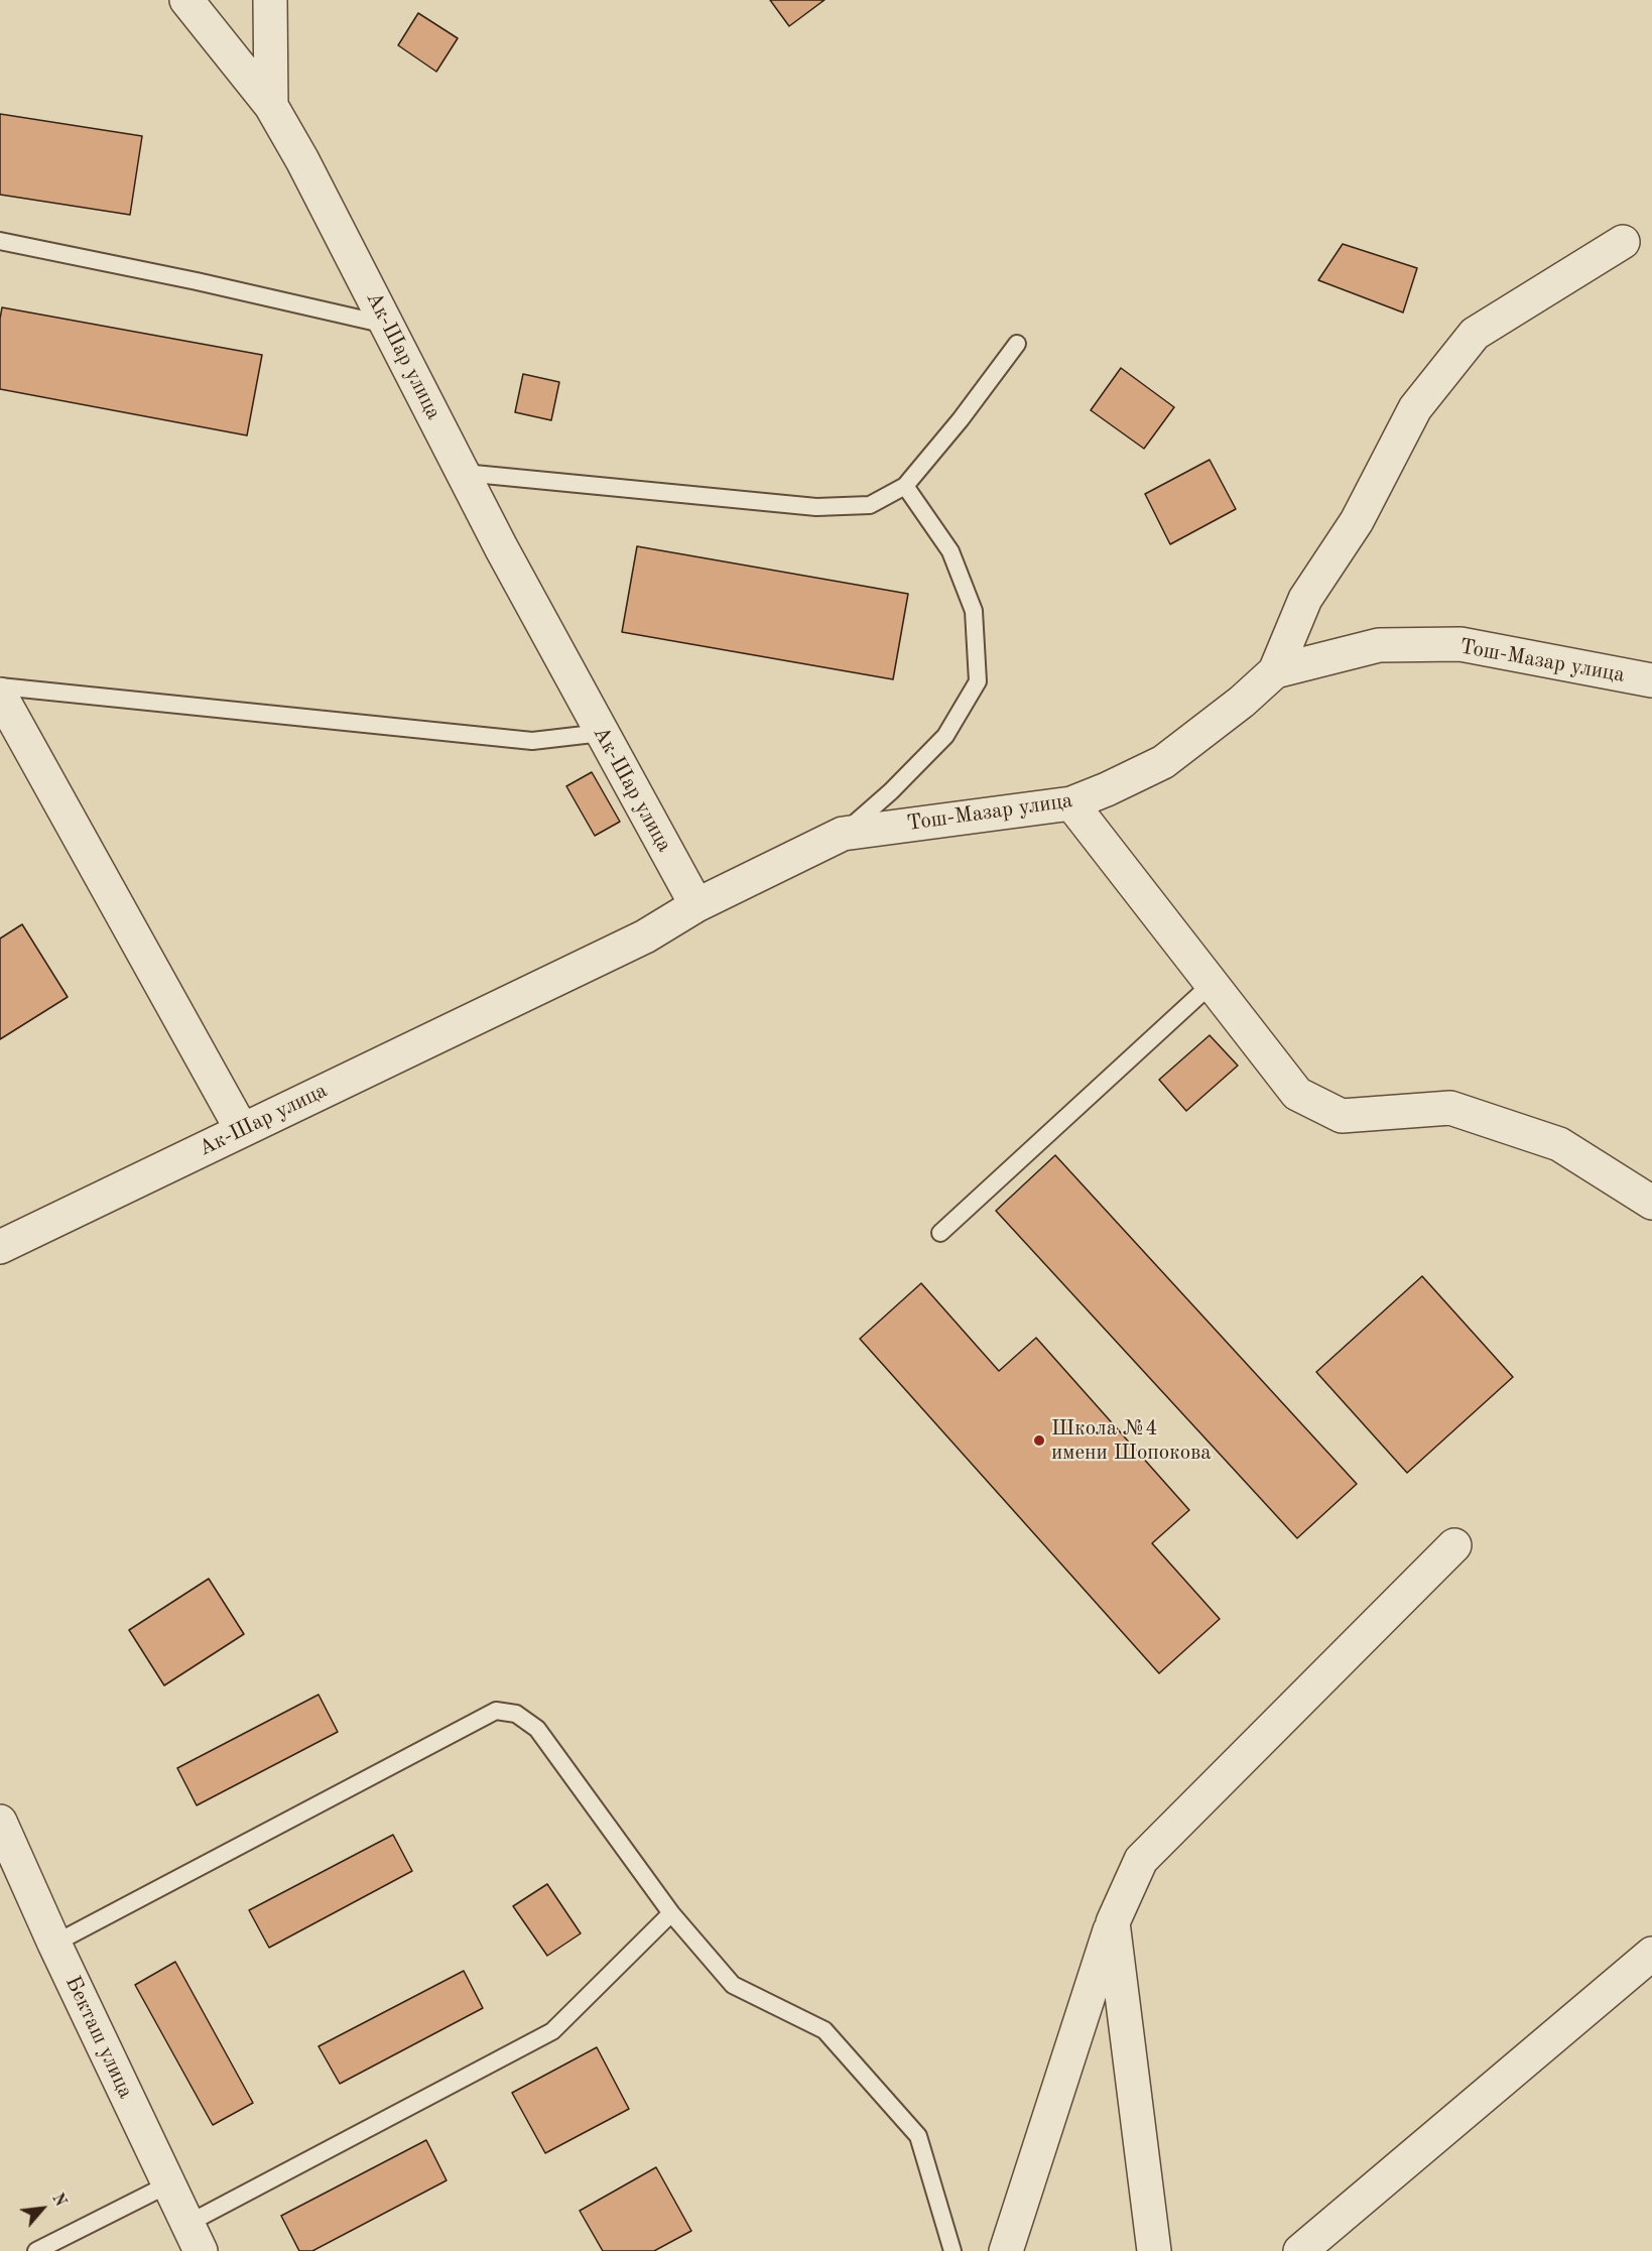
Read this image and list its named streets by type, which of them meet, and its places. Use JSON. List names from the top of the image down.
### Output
{
  "streets": {
    "street": ["Ак-Шар улица", "Тош-Мазар улица", "Бекташ улица"]
  },
  "crossings": [
    ["Ак-Шар улица", "Тош-Мазар улица"]
  ],
  "places": ["Школа №4 имени Шопокова"],
  "north": "top right"
}
